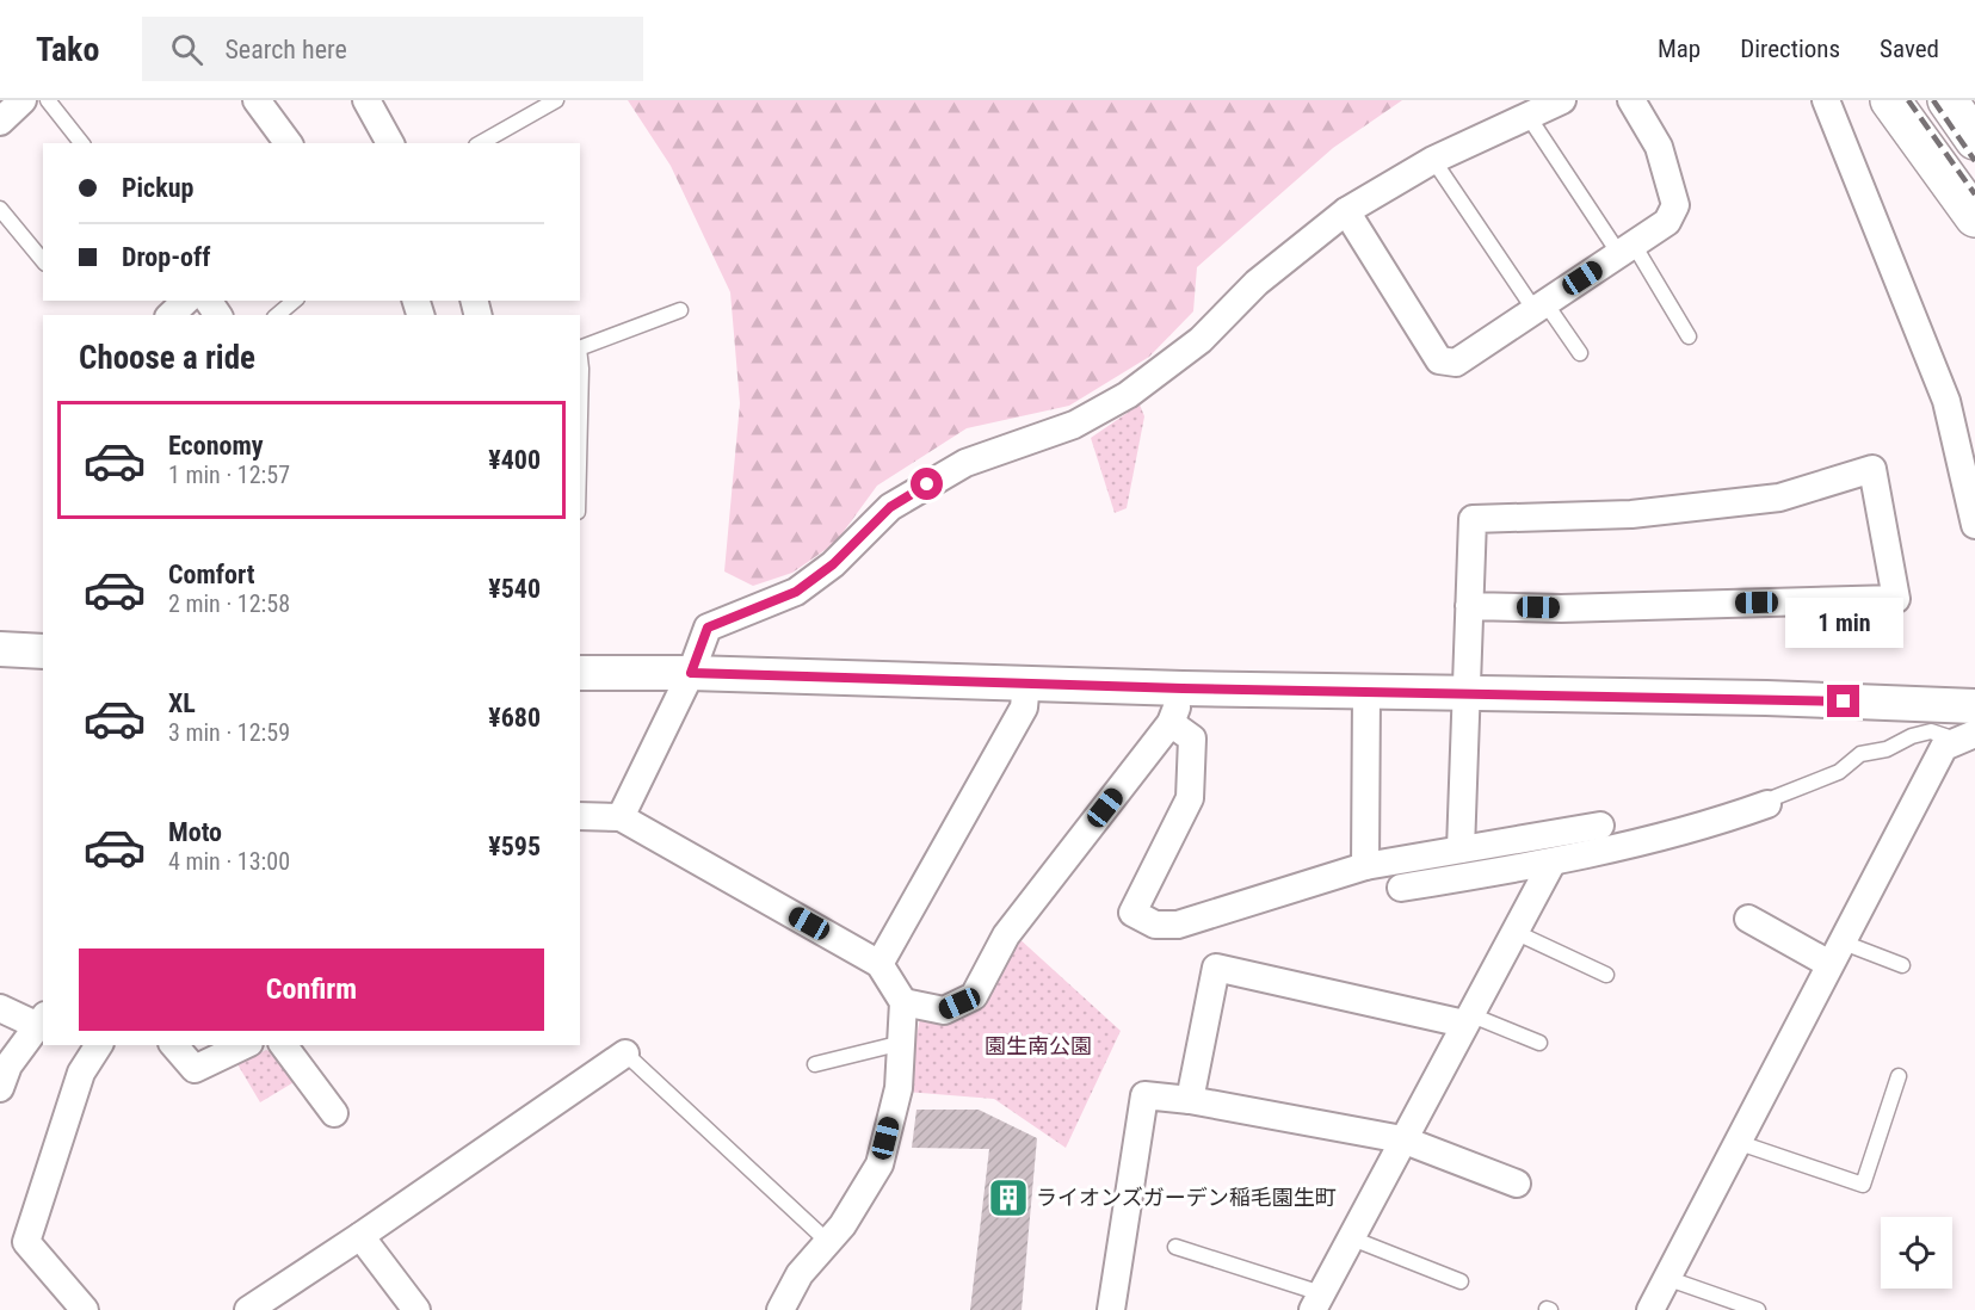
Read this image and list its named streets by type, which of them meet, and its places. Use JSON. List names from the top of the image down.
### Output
{
  "parks": ["園生南公園"],
  "places": {
    "building": ["ライオンズガーデン稲毛園生町"]
  },
  "page": {
    "header": "Tako",
    "search": "Search here",
    "nav": ["Map", "Directions", "Saved"],
    "banner": ["Pickup", "Drop-off"],
    "heading": "Choose a ride",
    "list": [
      {
        "name": "Economy",
        "note": "1 min · 12:57",
        "value": "¥400"
      },
      {
        "name": "Comfort",
        "note": "2 min · 12:58",
        "value": "¥540"
      },
      {
        "name": "XL",
        "note": "3 min · 12:59",
        "value": "¥680"
      },
      {
        "name": "Moto",
        "note": "4 min · 13:00",
        "value": "¥595"
      }
    ],
    "bubble": "1 min",
    "buttons": "Confirm"
  }
}
